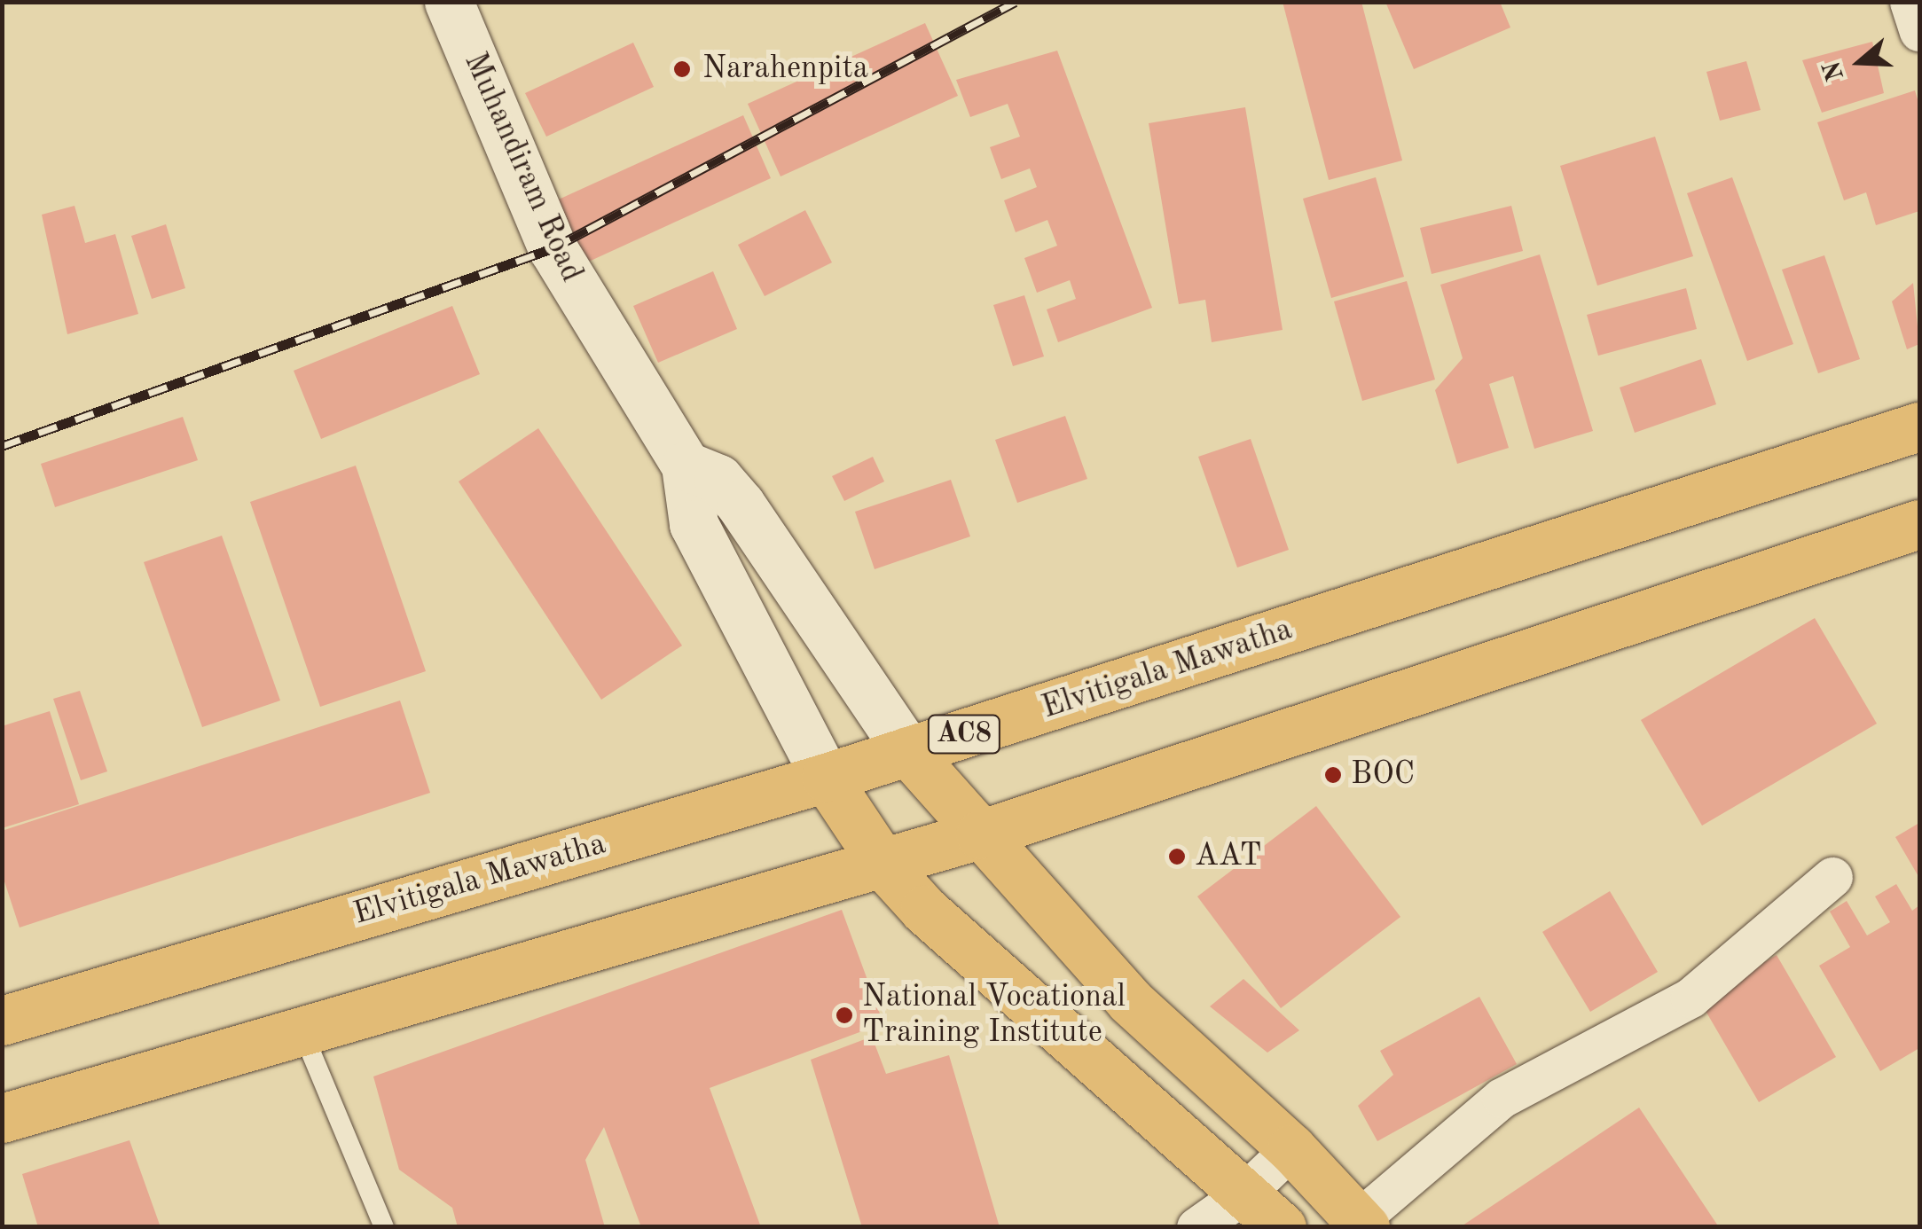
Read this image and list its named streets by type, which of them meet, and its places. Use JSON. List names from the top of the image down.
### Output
{
  "streets": {
    "main road": ["Elvitigala Mawatha", "AC8"],
    "street": ["Muhandiram Road"]
  },
  "crossings": [
    ["Muhandiram Road", "Elvitigala Mawatha"]
  ],
  "places": [
    "Narahenpita",
    "BOC",
    "AAT",
    "National Vocational Training Institute"
  ],
  "north": "left"
}
